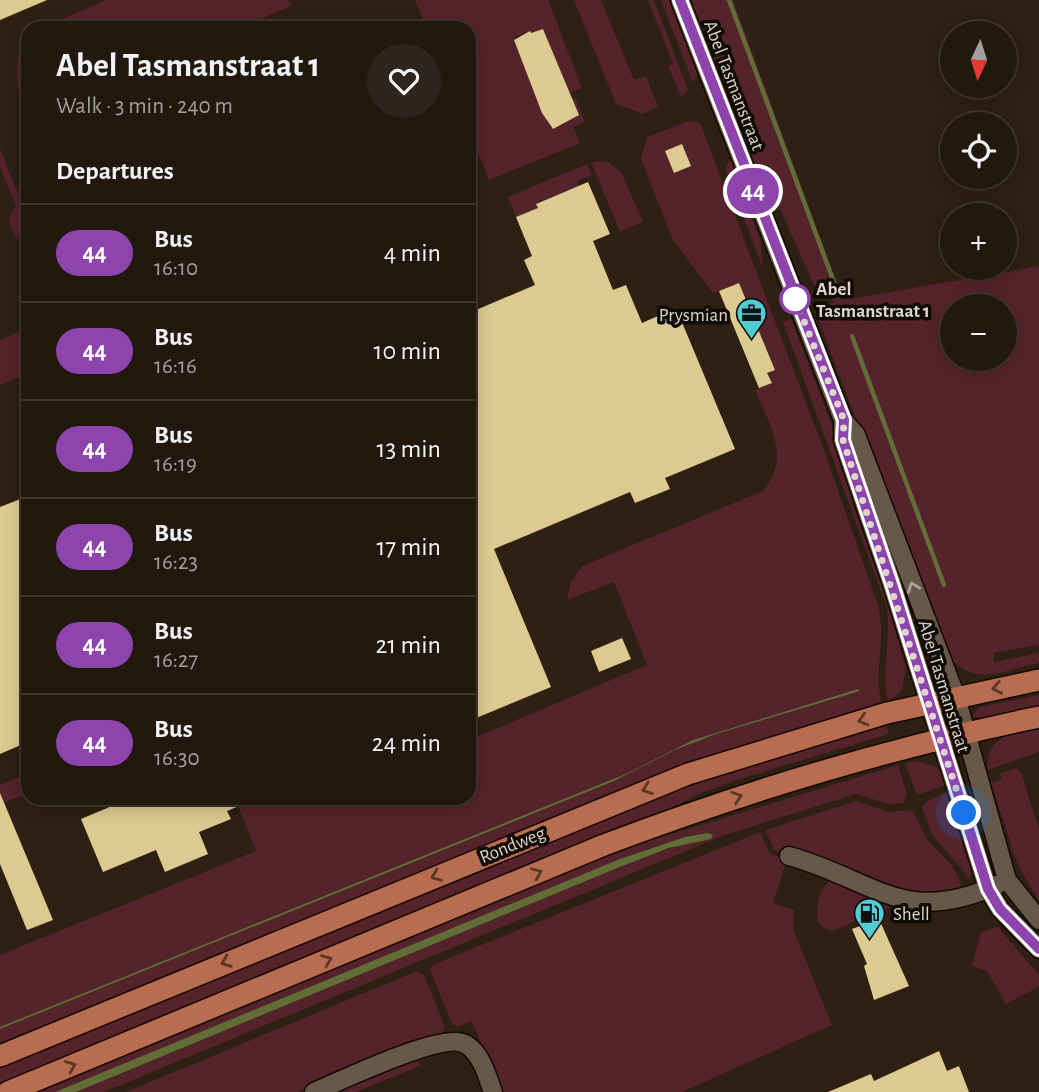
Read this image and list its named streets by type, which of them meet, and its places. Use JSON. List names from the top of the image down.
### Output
{
  "streets": {
    "main road": ["Rondweg"],
    "street": ["Abel Tasmanstraat"]
  },
  "crossings": [
    ["Abel Tasmanstraat", "Rondweg"]
  ],
  "places": {
    "other": ["Abel Tasmanstraat 1"],
    "office": ["Prysmian"],
    "fuel station": ["Shell"]
  },
  "lines": ["bus line 44"],
  "north": "bottom",
  "page": {
    "on_map": "44",
    "map_buttons": ["+", "−"],
    "heading": [
      ["Abel Tasmanstraat 1", "Walk · 3 min · 240 m"],
      "Departures"
    ],
    "list": [
      {
        "mark": "44",
        "name": "Bus",
        "note": "16:10",
        "value": "4 min"
      },
      {
        "mark": "44",
        "name": "Bus",
        "note": "16:16",
        "value": "10 min"
      },
      {
        "mark": "44",
        "name": "Bus",
        "note": "16:19",
        "value": "13 min"
      },
      {
        "mark": "44",
        "name": "Bus",
        "note": "16:23",
        "value": "17 min"
      },
      {
        "mark": "44",
        "name": "Bus",
        "note": "16:27",
        "value": "21 min"
      },
      {
        "mark": "44",
        "name": "Bus",
        "note": "16:30",
        "value": "24 min"
      }
    ]
  }
}
